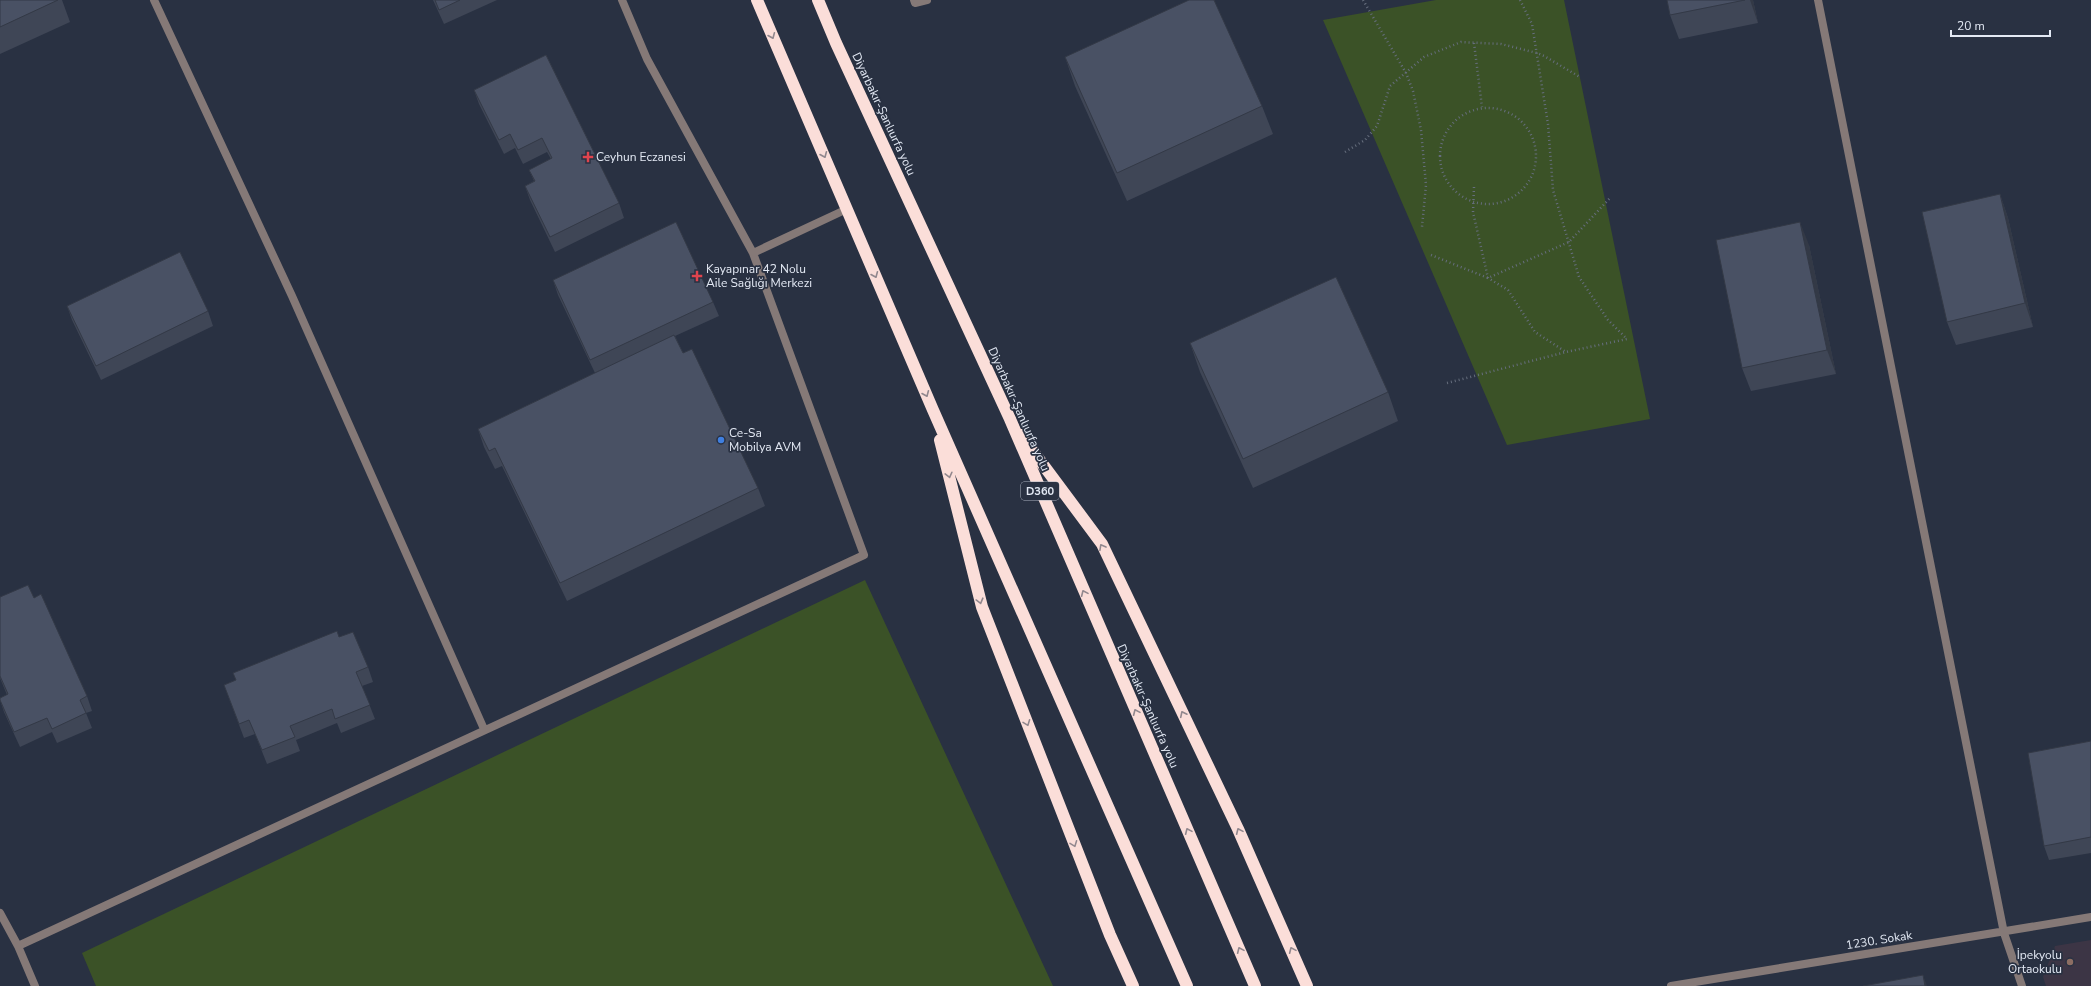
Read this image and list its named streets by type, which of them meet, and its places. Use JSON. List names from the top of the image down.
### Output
{
  "streets": {
    "highway": ["Diyarbakır-Şanlıurfa yolu", "D360"],
    "street": ["1230. Sokak"]
  },
  "places": {
    "health": ["Ceyhun Eczanesi", "Kayapınar 42 Nolu Aile Sağlığı Merkezi"],
    "other": ["Ce-Sa Mobilya AVM", "İpekyolu Ortaokulu"]
  },
  "scale_bar": "20 m"
}
